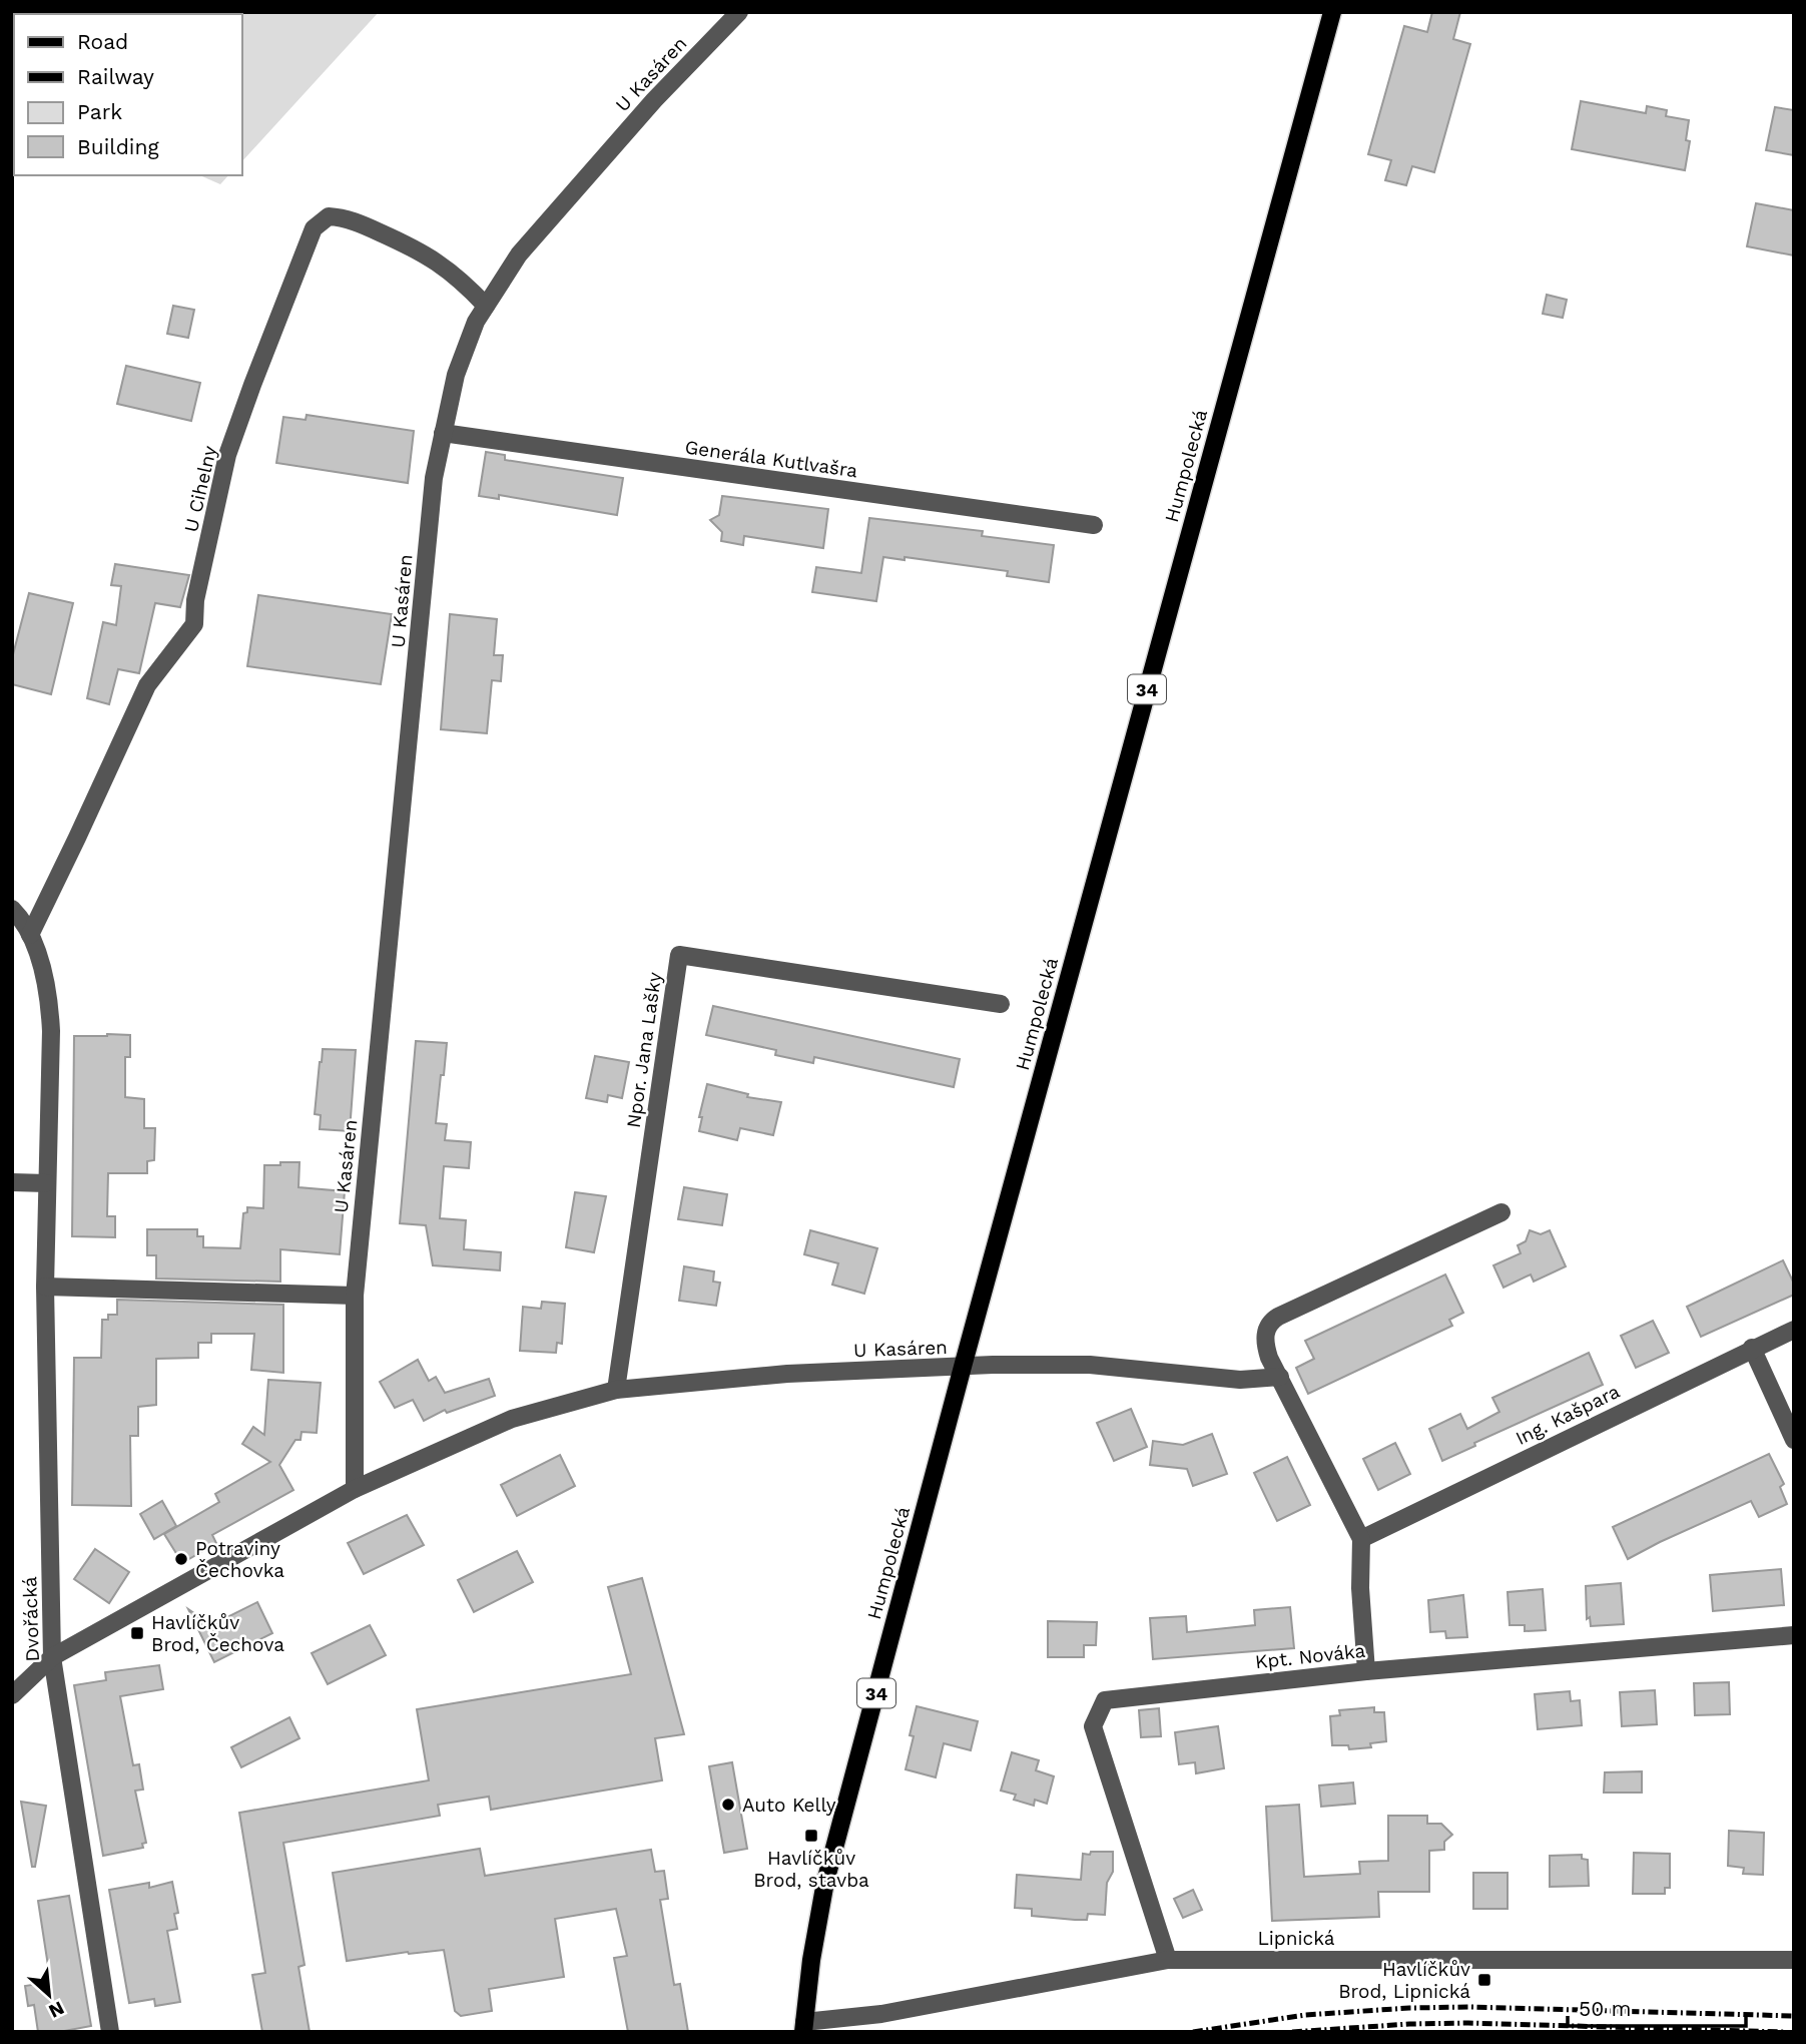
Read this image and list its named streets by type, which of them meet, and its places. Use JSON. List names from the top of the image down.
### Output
{
  "streets": {
    "main road": ["Humpolecká", "34"],
    "street": [
      "U Kasáren",
      "Generála Kutlvašra",
      "U Cihelny",
      "Npor. Jana Lašky",
      "Ing. Kašpara",
      "Dvořácká",
      "Kpt. Nováka",
      "Lipnická"
    ]
  },
  "crossings": [
    ["U Kasáren", "Generála Kutlvašra"],
    ["U Kasáren", "Humpolecká"],
    ["U Kasáren", "U Cihelny"],
    ["U Kasáren", "Npor. Jana Lašky"],
    ["U Kasáren", "Dvořácká"],
    ["Humpolecká", "Lipnická"],
    ["U Cihelny", "Dvořácká"],
    ["Kpt. Nováka", "Lipnická"]
  ],
  "places": {
    "other": ["Potraviny Čechovka", "Auto Kelly"],
    "transit": ["Havlíčkův Brod, Čechova", "Havlíčkův Brod, stavba", "Havlíčkův Brod, Lipnická"]
  },
  "legend": [
    "Road",
    "Railway",
    "Park",
    "Building"
  ],
  "scale_bar": "50 m",
  "north": "bottom right"
}
